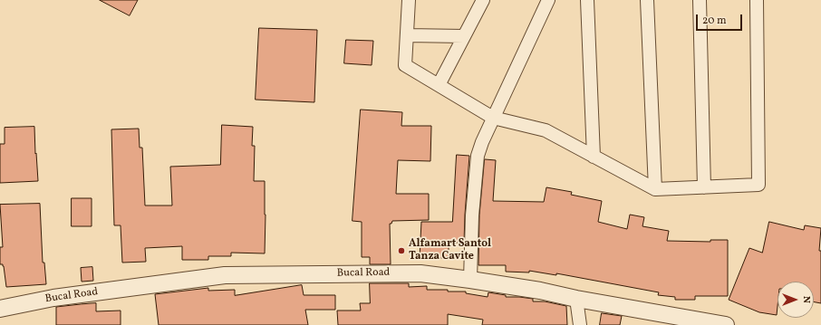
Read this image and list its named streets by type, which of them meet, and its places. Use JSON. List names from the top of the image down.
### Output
{
  "streets": {
    "street": ["Bucal Road"]
  },
  "places": ["Alfamart Santol Tanza Cavite"],
  "scale_bar": "20 m",
  "north": "right"
}
